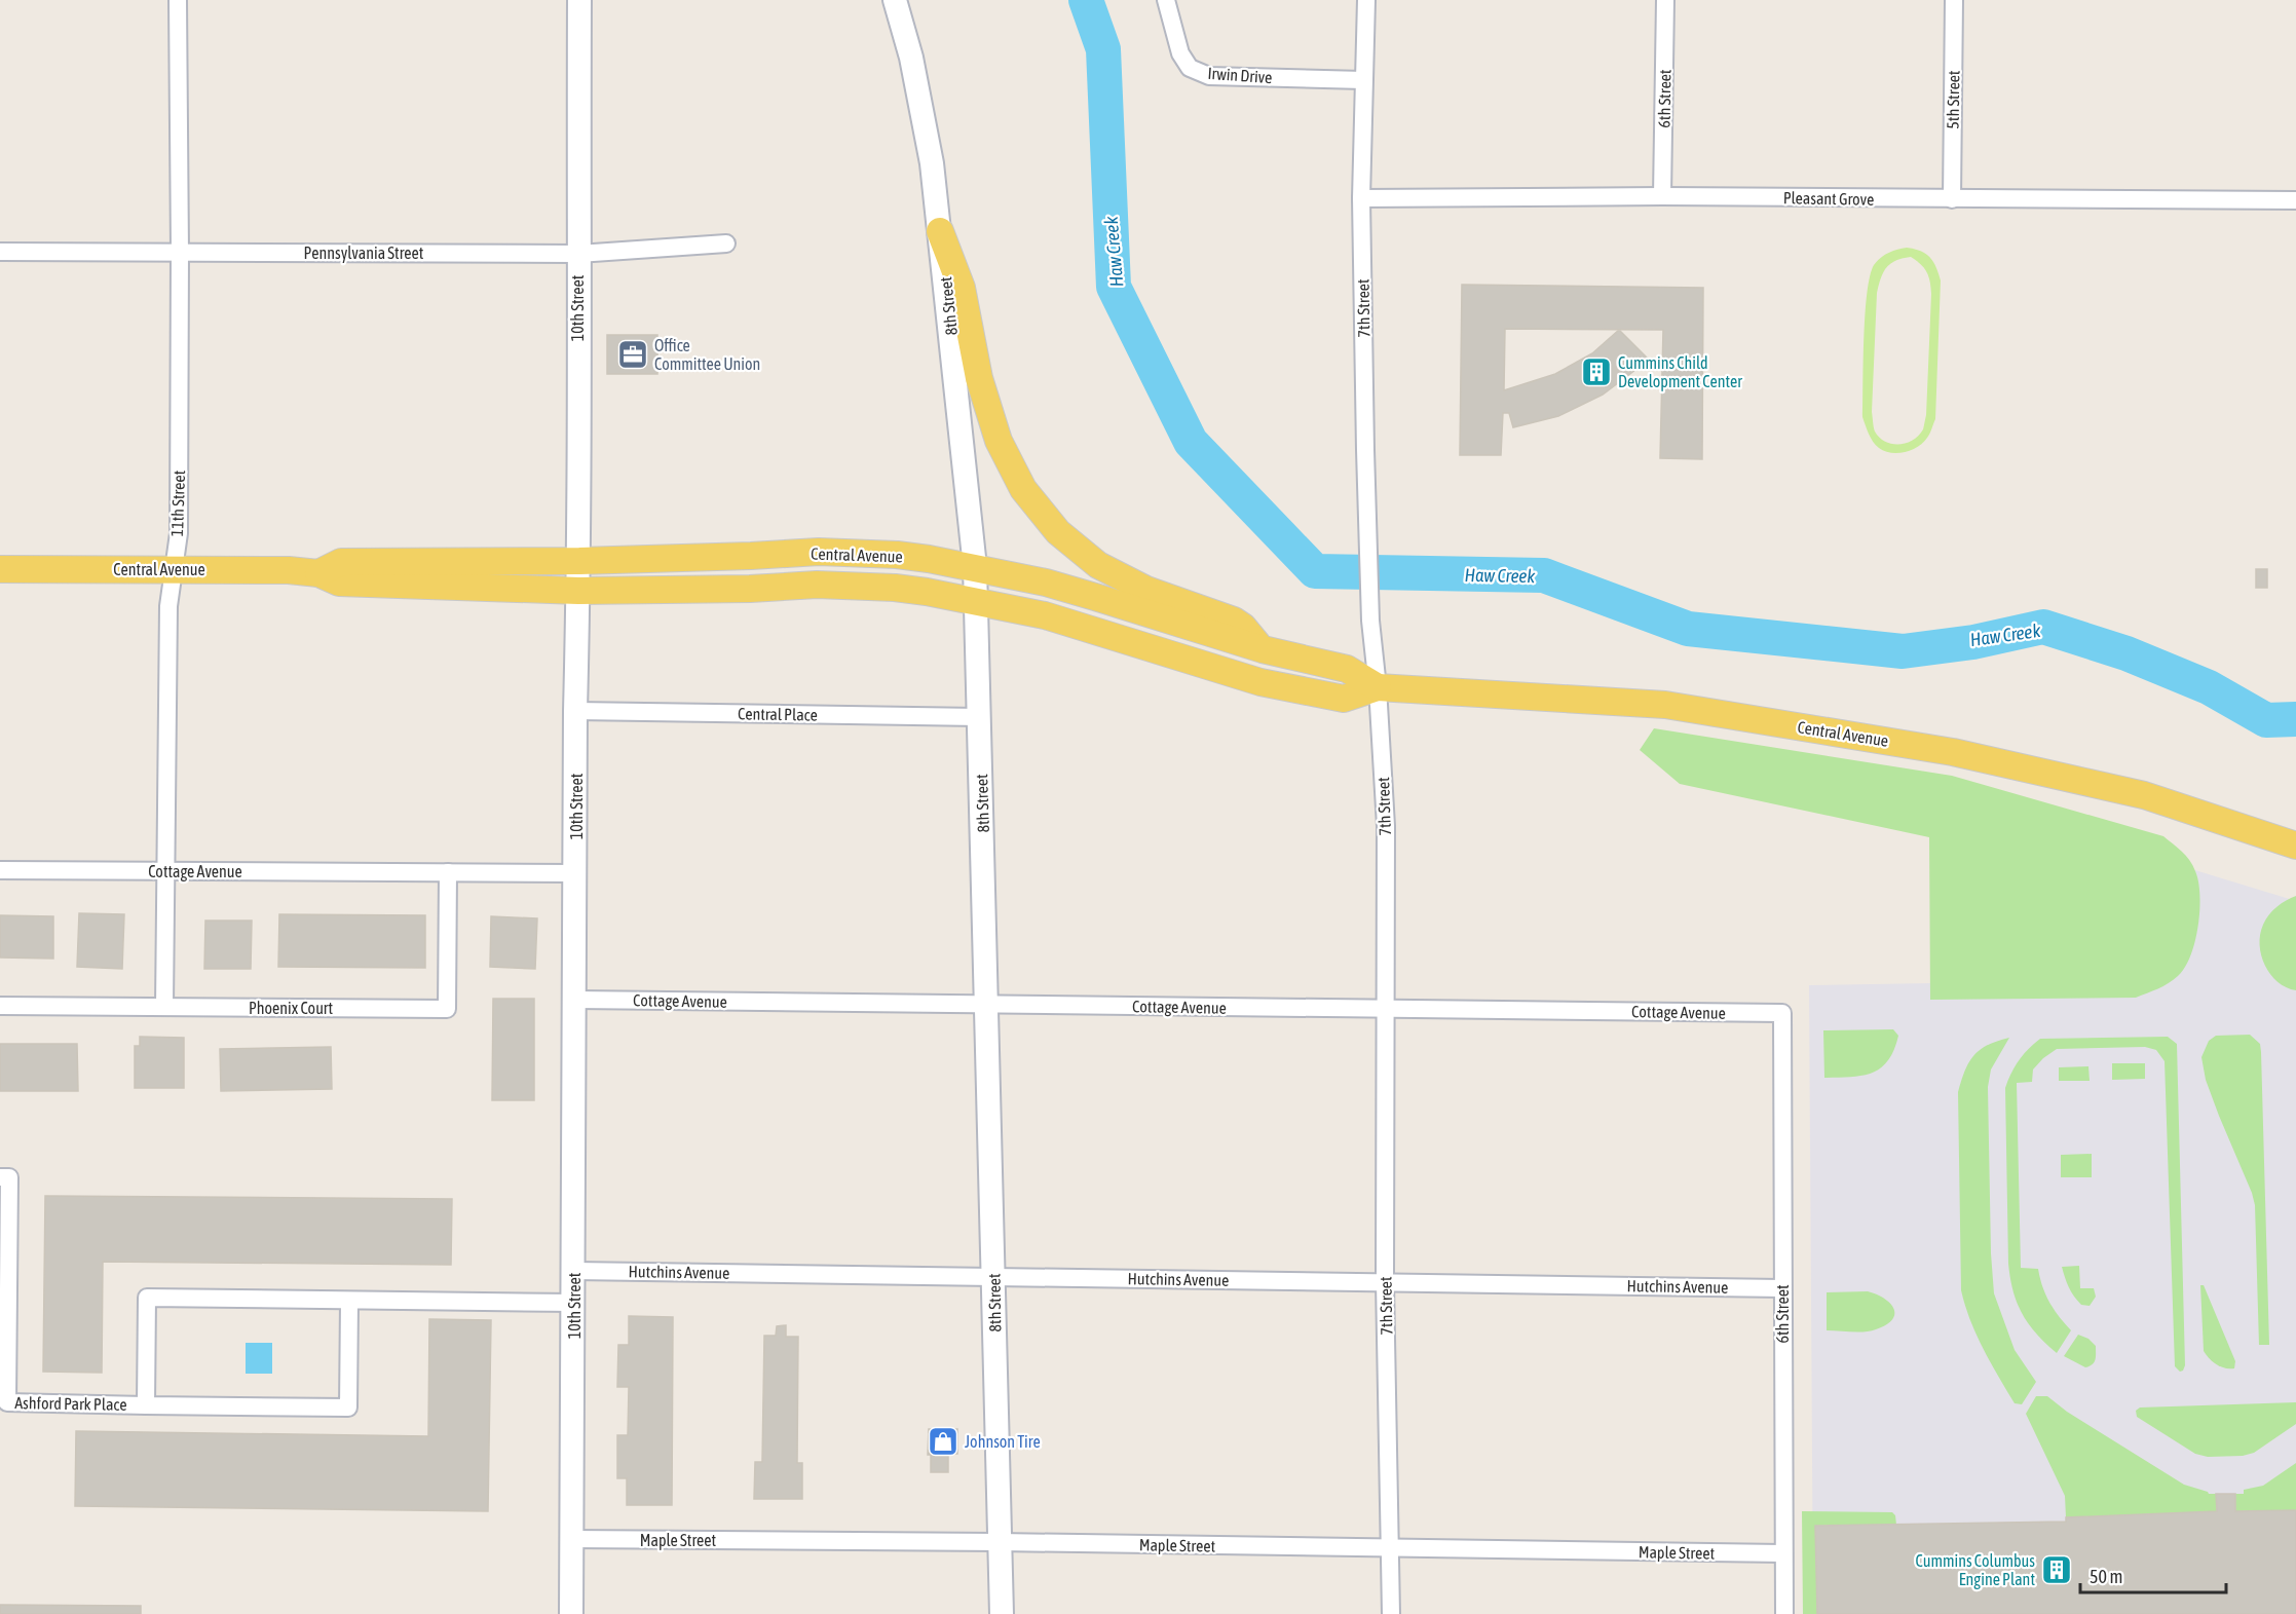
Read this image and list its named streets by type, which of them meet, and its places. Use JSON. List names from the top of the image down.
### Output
{
  "streets": {
    "main road": ["Central Avenue"],
    "street": [
      "Irwin Drive",
      "6th Street",
      "5th Street",
      "Pleasant Grove",
      "Pennsylvania Street",
      "8th Street",
      "10th Street",
      "7th Street",
      "11th Street",
      "Central Place",
      "Cottage Avenue",
      "Phoenix Court",
      "Hutchins Avenue",
      "Ashford Park Place",
      "Maple Street"
    ]
  },
  "crossings": [
    ["Irwin Drive", "7th Street"],
    ["6th Street", "Pleasant Grove"],
    ["6th Street", "Cottage Avenue"],
    ["6th Street", "Hutchins Avenue"],
    ["6th Street", "Maple Street"],
    ["5th Street", "Pleasant Grove"],
    ["Pleasant Grove", "7th Street"],
    ["Pennsylvania Street", "10th Street"],
    ["Pennsylvania Street", "11th Street"],
    ["8th Street", "Central Avenue"],
    ["8th Street", "Central Place"],
    ["8th Street", "Cottage Avenue"],
    ["8th Street", "Hutchins Avenue"],
    ["8th Street", "Maple Street"],
    ["10th Street", "Central Avenue"],
    ["10th Street", "Central Place"],
    ["10th Street", "Cottage Avenue"],
    ["10th Street", "Hutchins Avenue"],
    ["10th Street", "Ashford Park Place"],
    ["10th Street", "Maple Street"],
    ["7th Street", "Central Avenue"],
    ["7th Street", "Cottage Avenue"],
    ["7th Street", "Hutchins Avenue"],
    ["7th Street", "Maple Street"],
    ["11th Street", "Central Avenue"],
    ["11th Street", "Cottage Avenue"],
    ["11th Street", "Phoenix Court"],
    ["Cottage Avenue", "Phoenix Court"]
  ],
  "water": ["Haw Creek"],
  "places": {
    "office": ["Office Committee Union"],
    "building": ["Cummins Child Development Center", "Cummins Columbus Engine Plant"],
    "shop": ["Johnson Tire"]
  },
  "scale_bar": "50 m"
}
